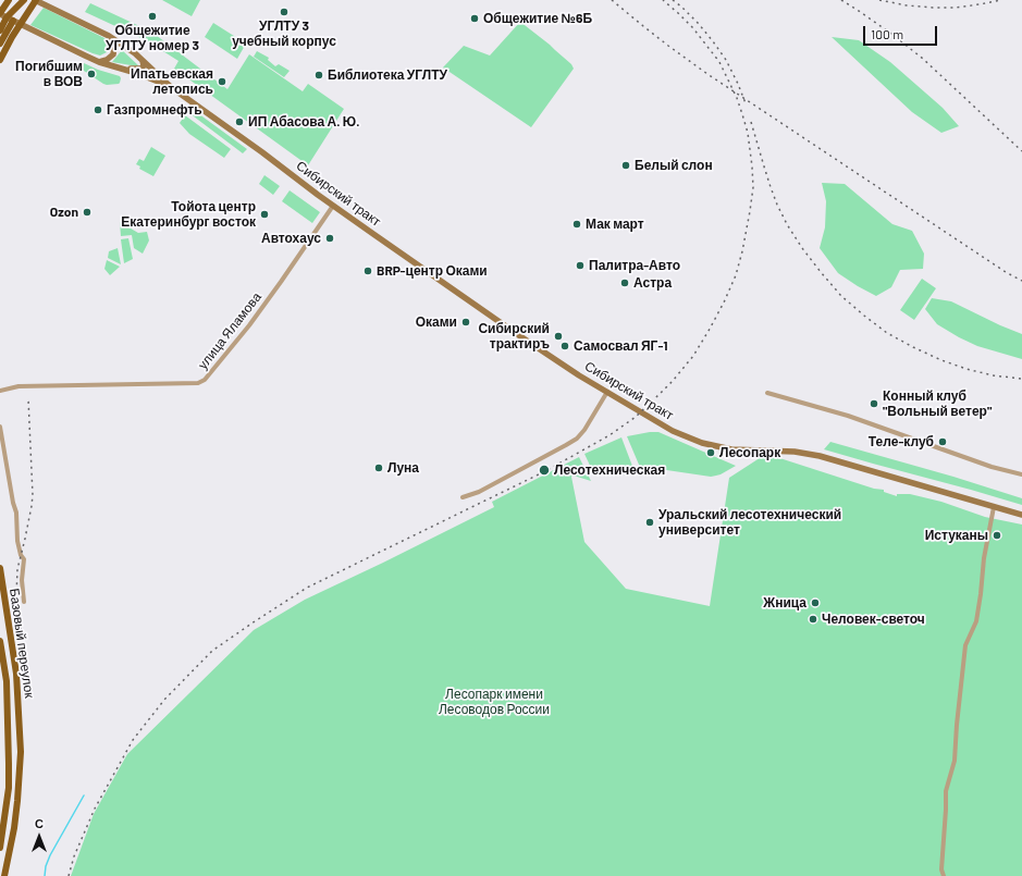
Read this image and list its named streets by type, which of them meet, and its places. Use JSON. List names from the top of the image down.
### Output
{
  "streets": {
    "main road": ["Сибирский тракт", "Базовый переулок"],
    "street": ["улица Яламова"]
  },
  "crossings": [
    ["Сибирский тракт", "улица Яламова"]
  ],
  "parks": ["Лесопарк имени Лесоводов России"],
  "places": [
    "УГЛТУ 3 учебный корпус",
    "Общежитие УГЛТУ номер 3",
    "Общежитие №6Б",
    "Погибшим в ВОВ",
    "Библиотека УГЛТУ",
    "Ипатьевская летопись",
    "Газпромнефть",
    "ИП Абасова А. Ю.",
    "Белый слон",
    "Ozon",
    "Тойота центр Екатеринбург восток",
    "Мак март",
    "Автохаус",
    "Палитра-Авто",
    "BRP-центр Оками",
    "Астра",
    "Оками",
    "Сибирский трактиръ",
    "Самосвал ЯГ-1",
    "Конный клуб \"Вольный ветер\"",
    "Теле-клуб",
    "Лесопарк",
    "Луна",
    "Лесотехническая",
    "Уральский лесотехнический университет",
    "Истуканы",
    "Жница",
    "Человек-светоч"
  ],
  "scale_bar": "100 m",
  "north": "top"
}
